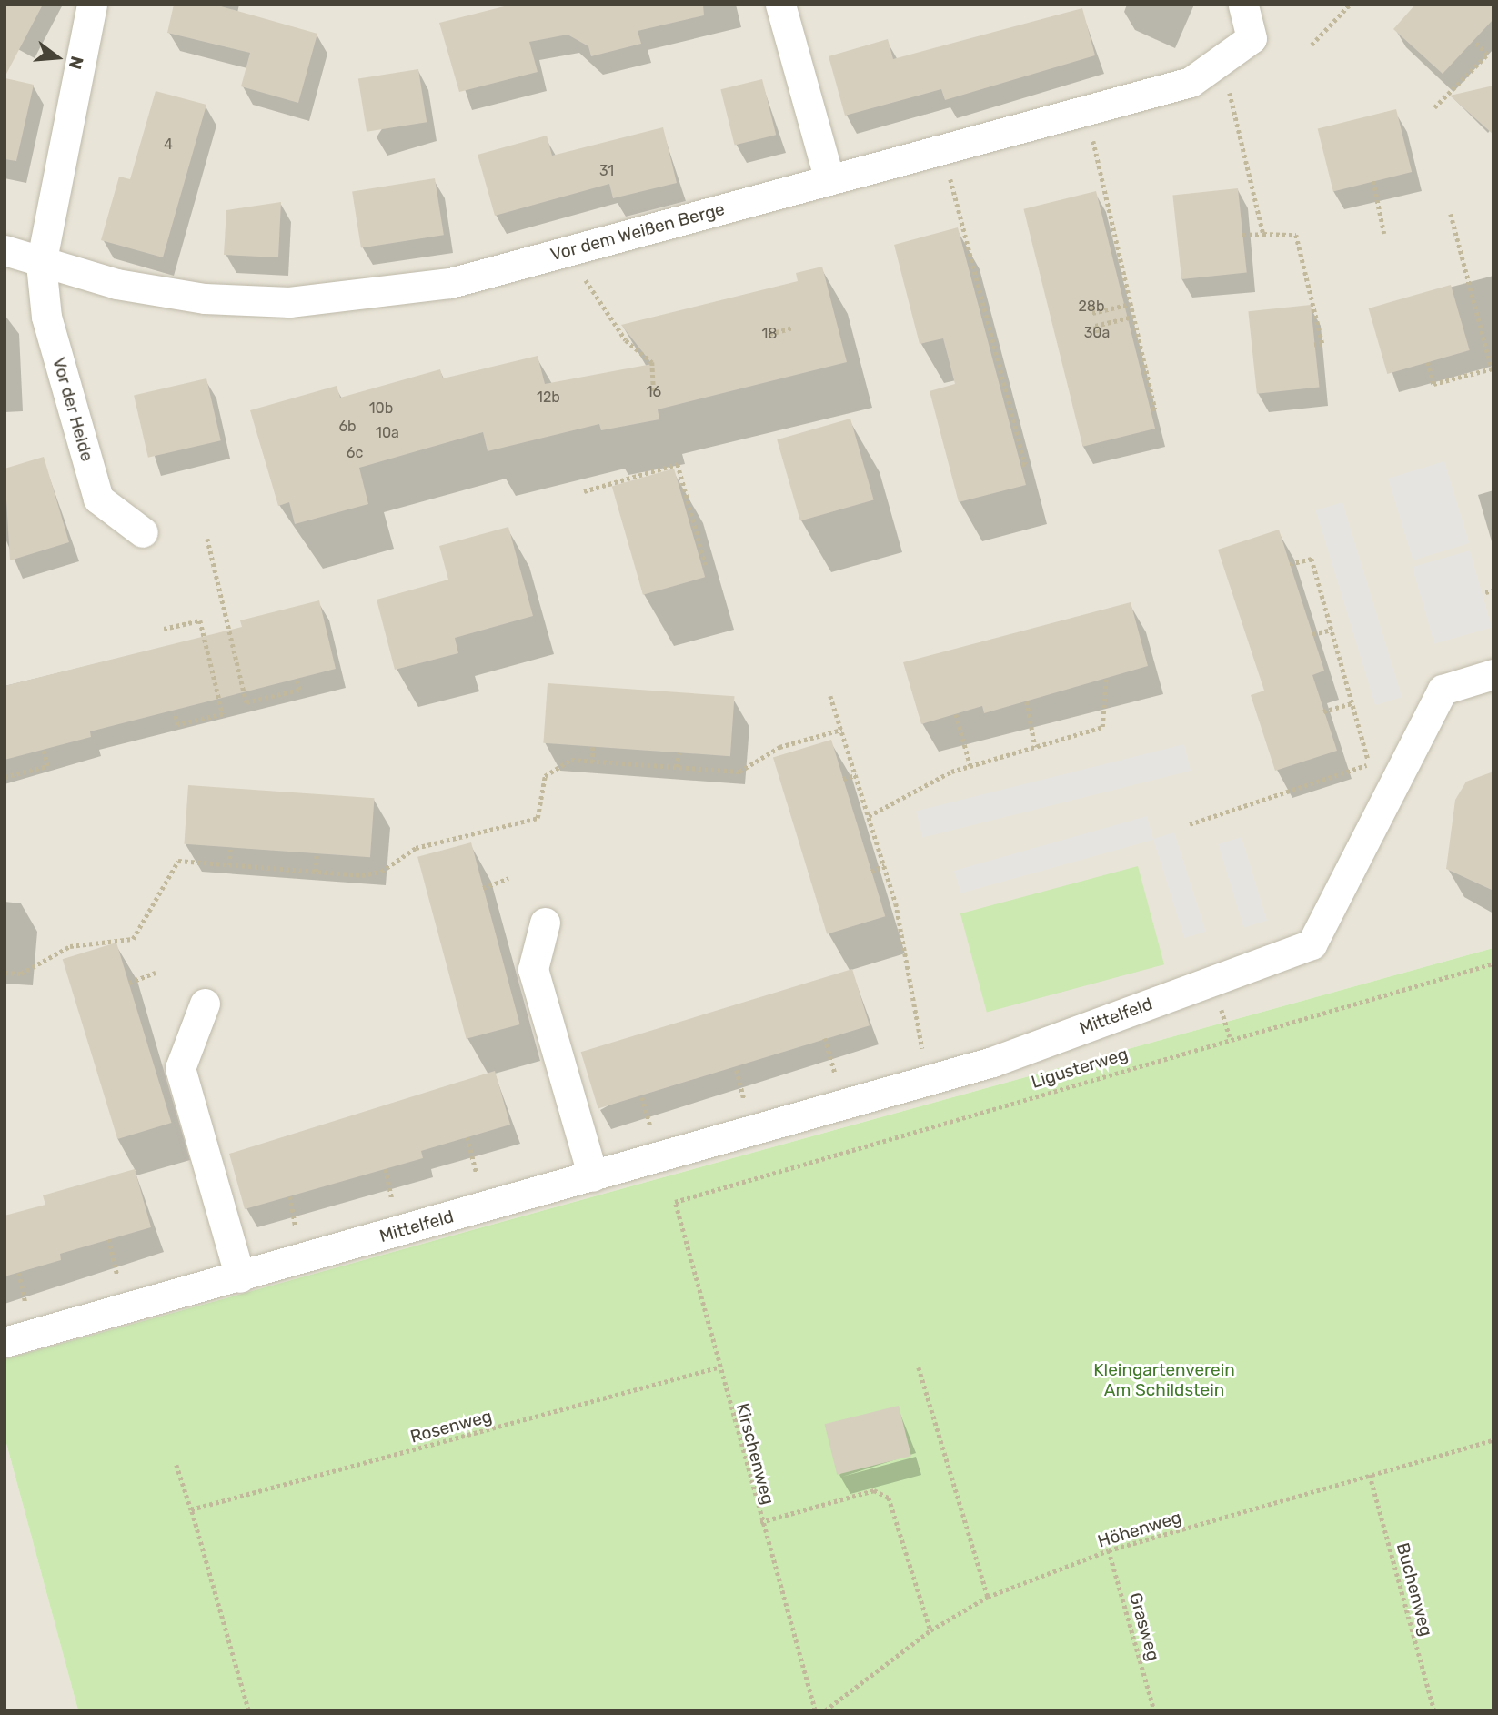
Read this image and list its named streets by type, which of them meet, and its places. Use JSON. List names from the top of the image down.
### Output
{
  "streets": {
    "street": ["Vor dem Weißen Berge", "Vor der Heide", "Mittelfeld"],
    "path": [
      "Ligusterweg",
      "Rosenweg",
      "Kirschenweg",
      "Höhenweg",
      "Buchenweg",
      "Grasweg"
    ]
  },
  "crossings": [
    ["Vor dem Weißen Berge", "Vor der Heide"],
    ["Ligusterweg", "Kirschenweg"],
    ["Rosenweg", "Kirschenweg"],
    ["Höhenweg", "Buchenweg"],
    ["Höhenweg", "Grasweg"]
  ],
  "parks": ["Kleingartenverein Am Schildstein"],
  "house_numbers": [
    "4",
    "31",
    "28b",
    "30a",
    "18",
    "16",
    "12b",
    "10b",
    "6b",
    "10a",
    "6c"
  ],
  "north": "right"
}
